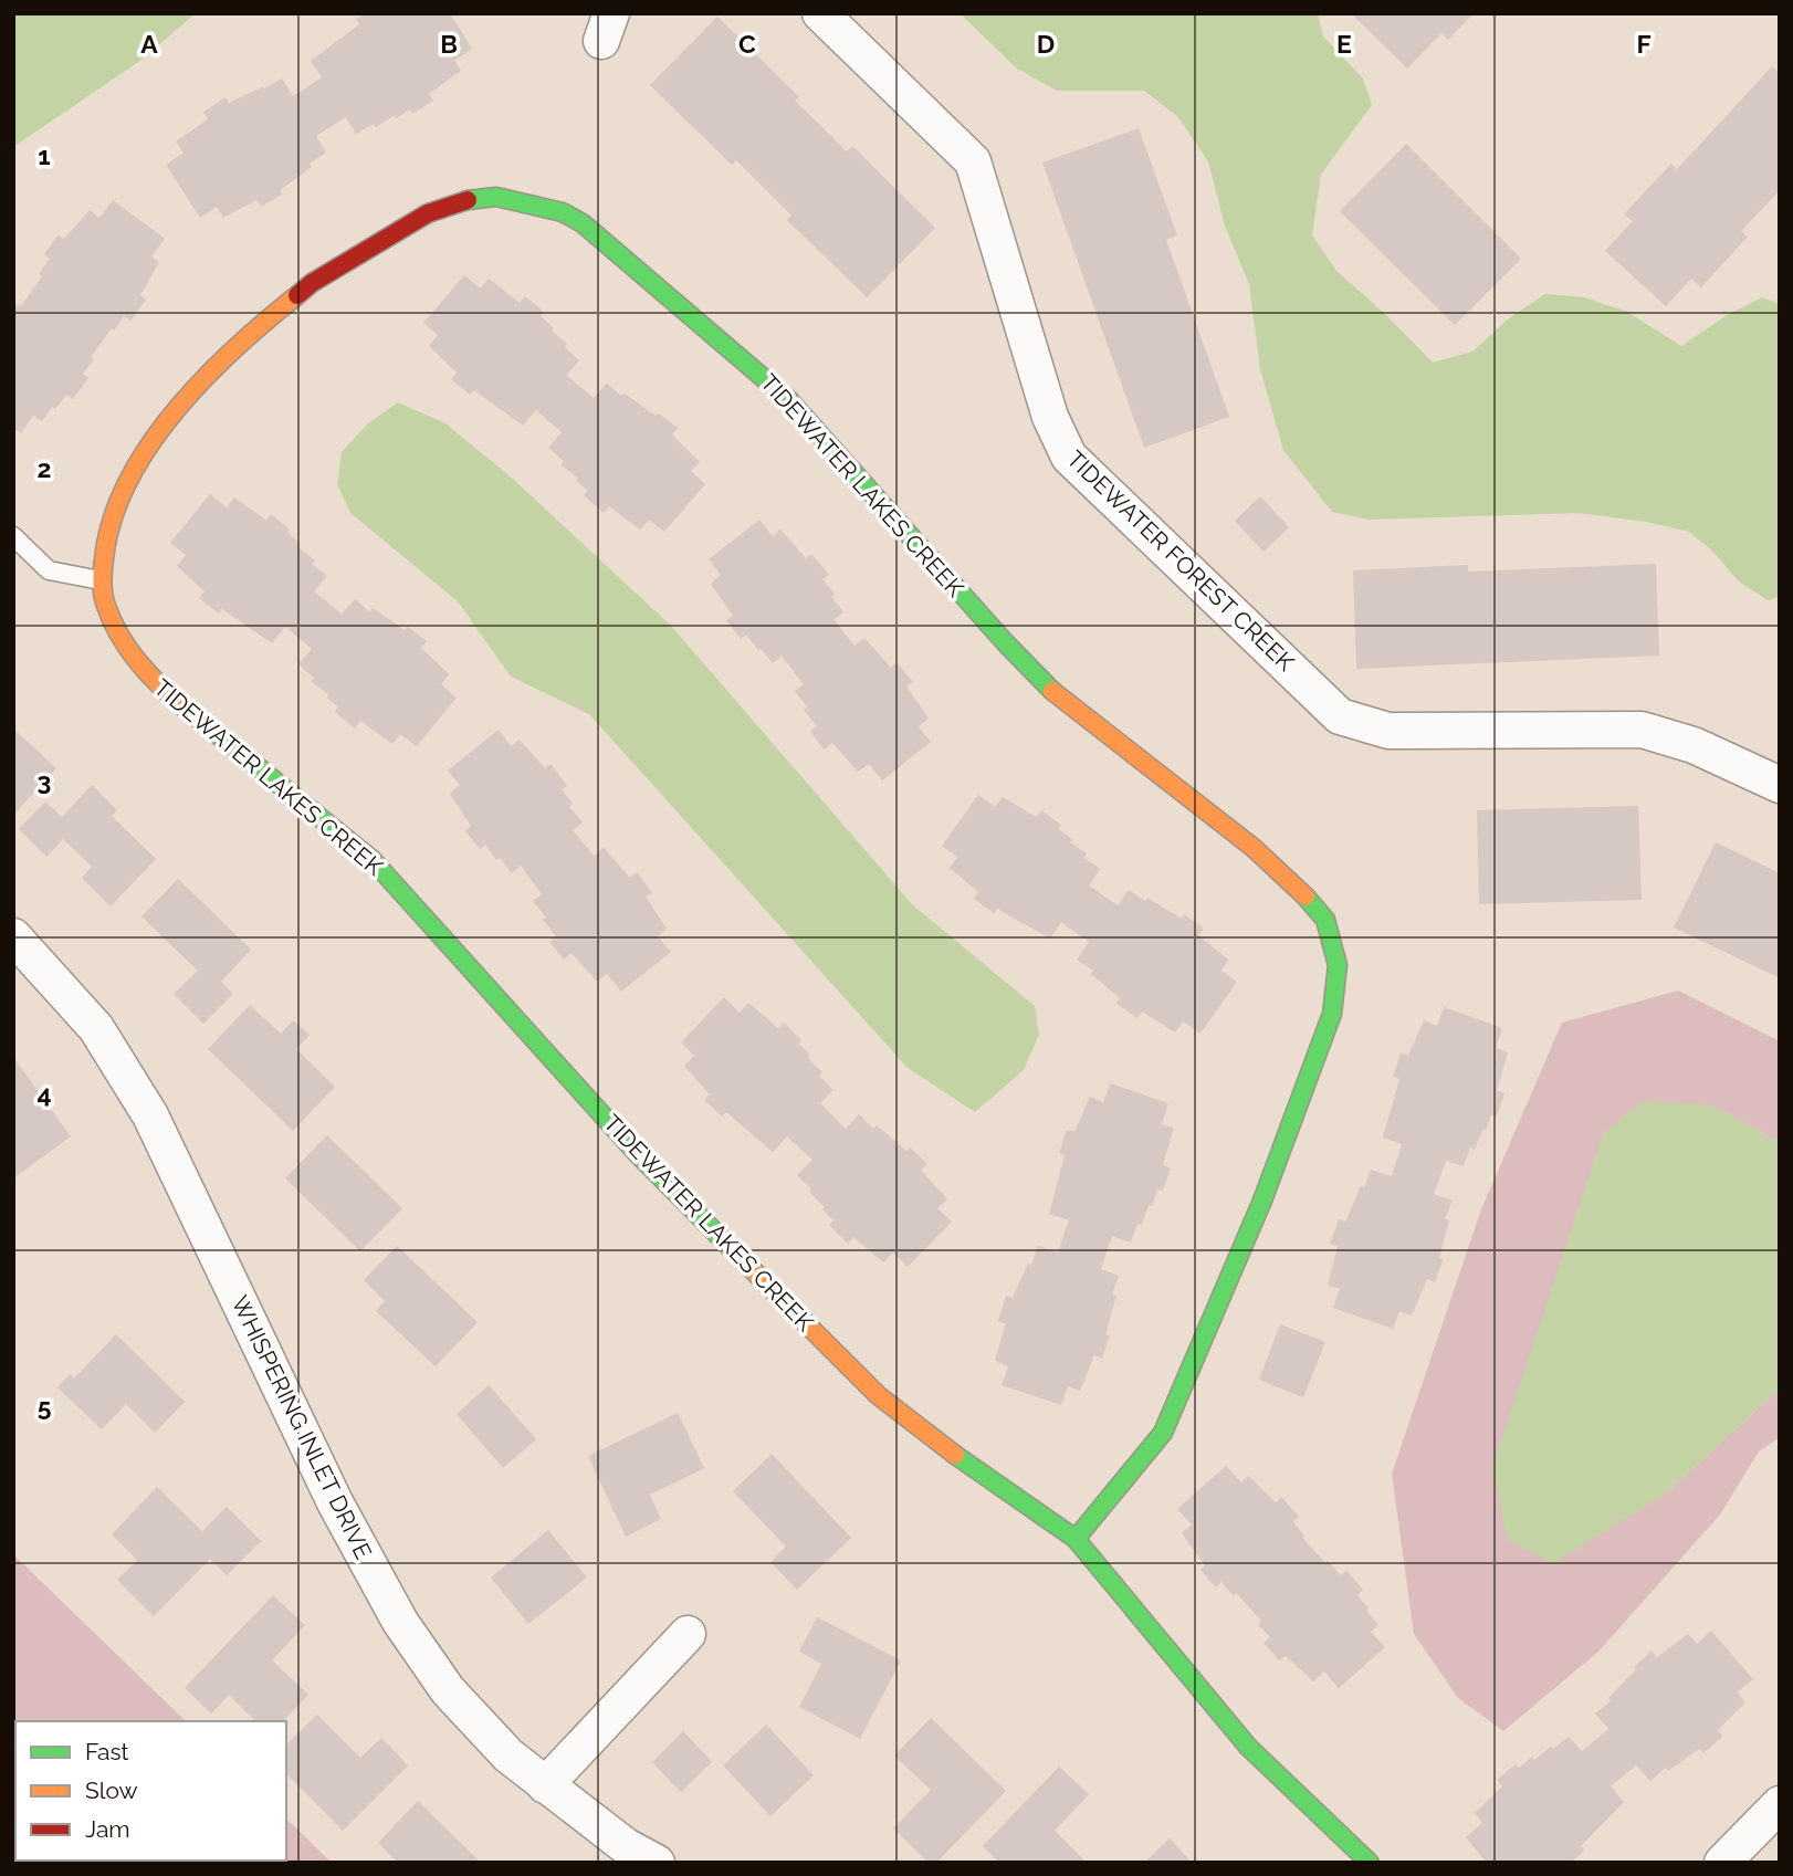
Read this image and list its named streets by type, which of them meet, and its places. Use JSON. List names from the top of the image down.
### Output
{
  "streets": {
    "street": ["TIDEWATER LAKES CREEK", "TIDEWATER FOREST CREEK", "WHISPERING INLET DRIVE"]
  },
  "legend": ["Fast", "Slow", "Jam"],
  "grid": {
    "columns": [
      "A",
      "B",
      "C",
      "D",
      "E",
      "F"
    ],
    "rows": [
      "1",
      "2",
      "3",
      "4",
      "5"
    ]
  }
}
